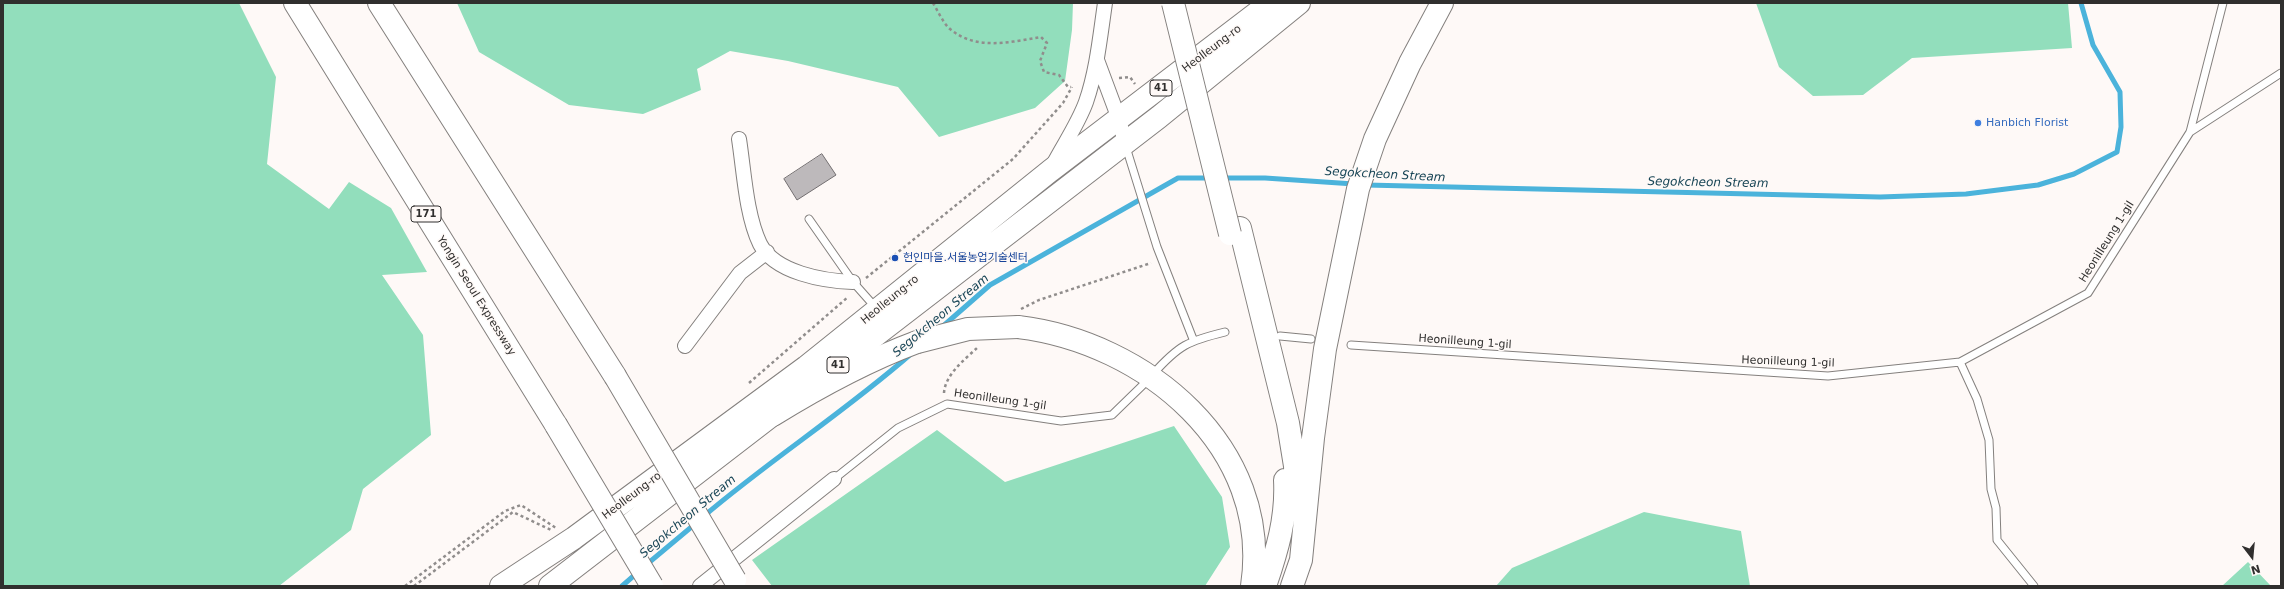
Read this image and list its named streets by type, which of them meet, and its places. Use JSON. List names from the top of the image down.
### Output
{
  "streets": {
    "main road": [
      "Heolleung-ro",
      "41",
      "171",
      "Yongin Seoul Expressway"
    ],
    "lane": ["Heonilleung 1-gil"]
  },
  "water": ["Segokcheon Stream"],
  "places": ["Hanbich Florist", "헌인마을.서울농업기술센터"],
  "north": "bottom"
}
